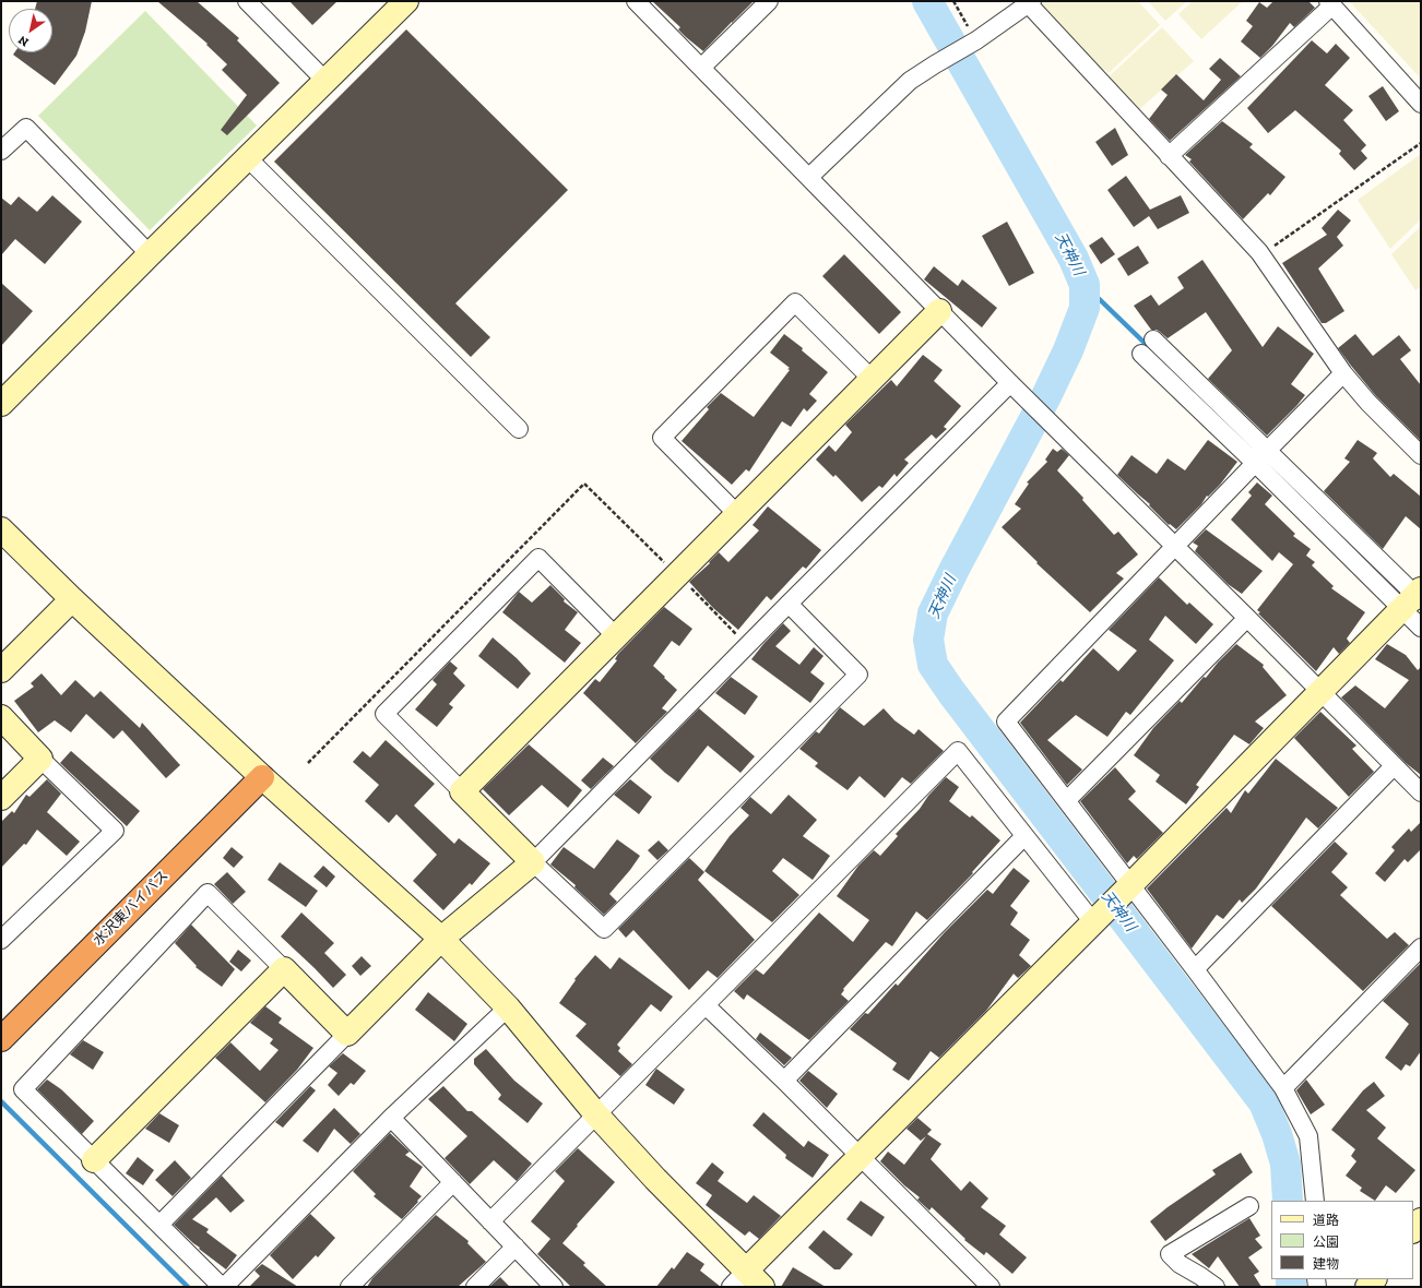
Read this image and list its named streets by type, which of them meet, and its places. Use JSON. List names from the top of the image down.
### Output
{
  "streets": {
    "highway": ["水沢東バイパス"]
  },
  "water": ["天神川"],
  "legend": ["道路", "公園", "建物"],
  "north": "bottom left"
}
